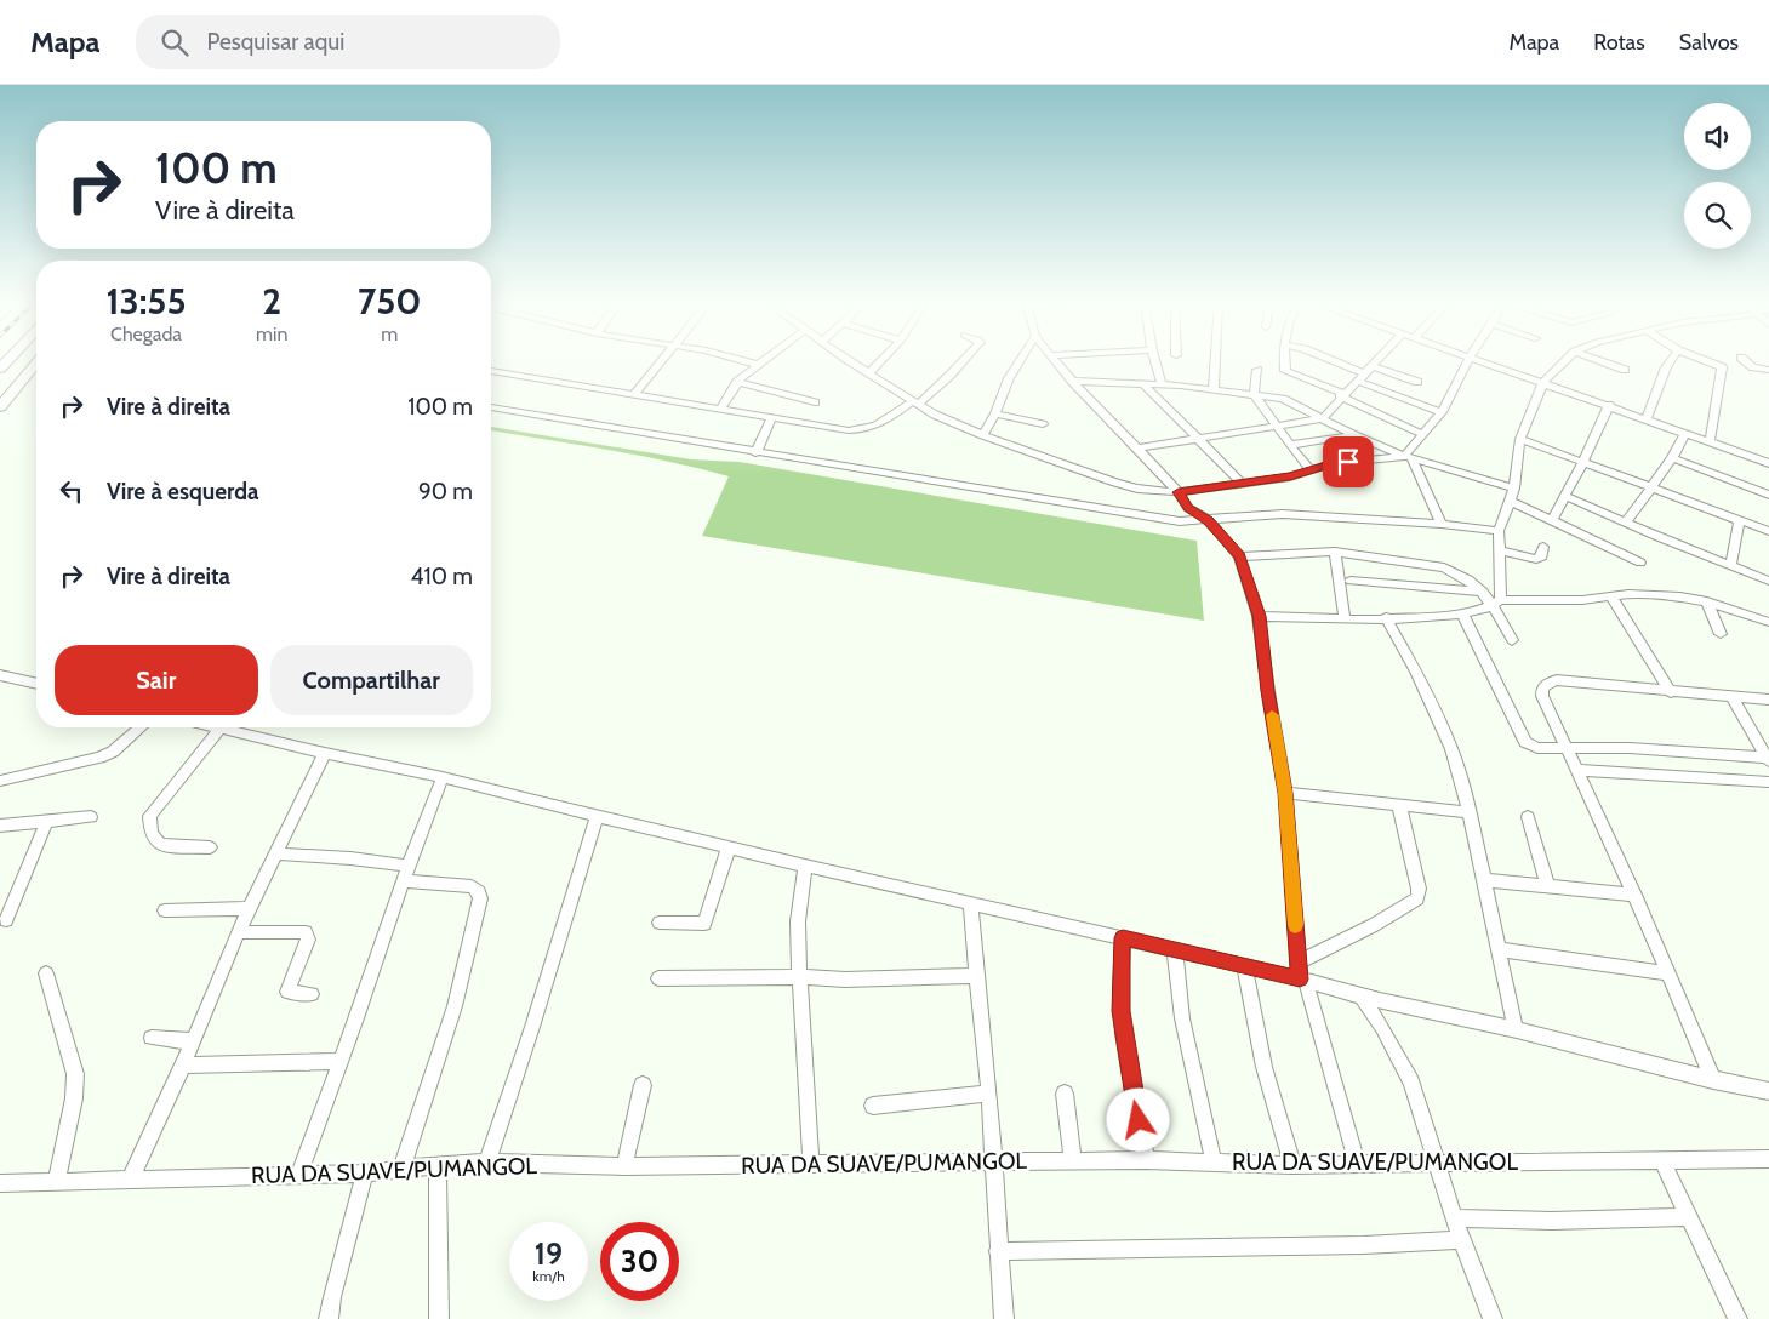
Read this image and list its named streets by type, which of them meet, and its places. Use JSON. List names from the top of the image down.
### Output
{
  "streets": {
    "street": ["RUA DA SUAVE/PUMANGOL"]
  },
  "page": {
    "header": "Mapa",
    "search": "Pesquisar aqui",
    "nav": ["Mapa", "Rotas", "Salvos"],
    "turn": ["100 m", "Vire à direita"],
    "eta": [
      "13:55",
      "Chegada",
      "2",
      "min",
      "750",
      "m"
    ],
    "list": [
      {
        "name": "Vire à direita",
        "value": "100 m"
      },
      {
        "name": "Vire à esquerda",
        "value": "90 m"
      },
      {
        "name": "Vire à direita",
        "value": "410 m"
      }
    ],
    "buttons": ["Sair", "Compartilhar"],
    "speed": "19 km/h",
    "limit": "30"
  }
}
